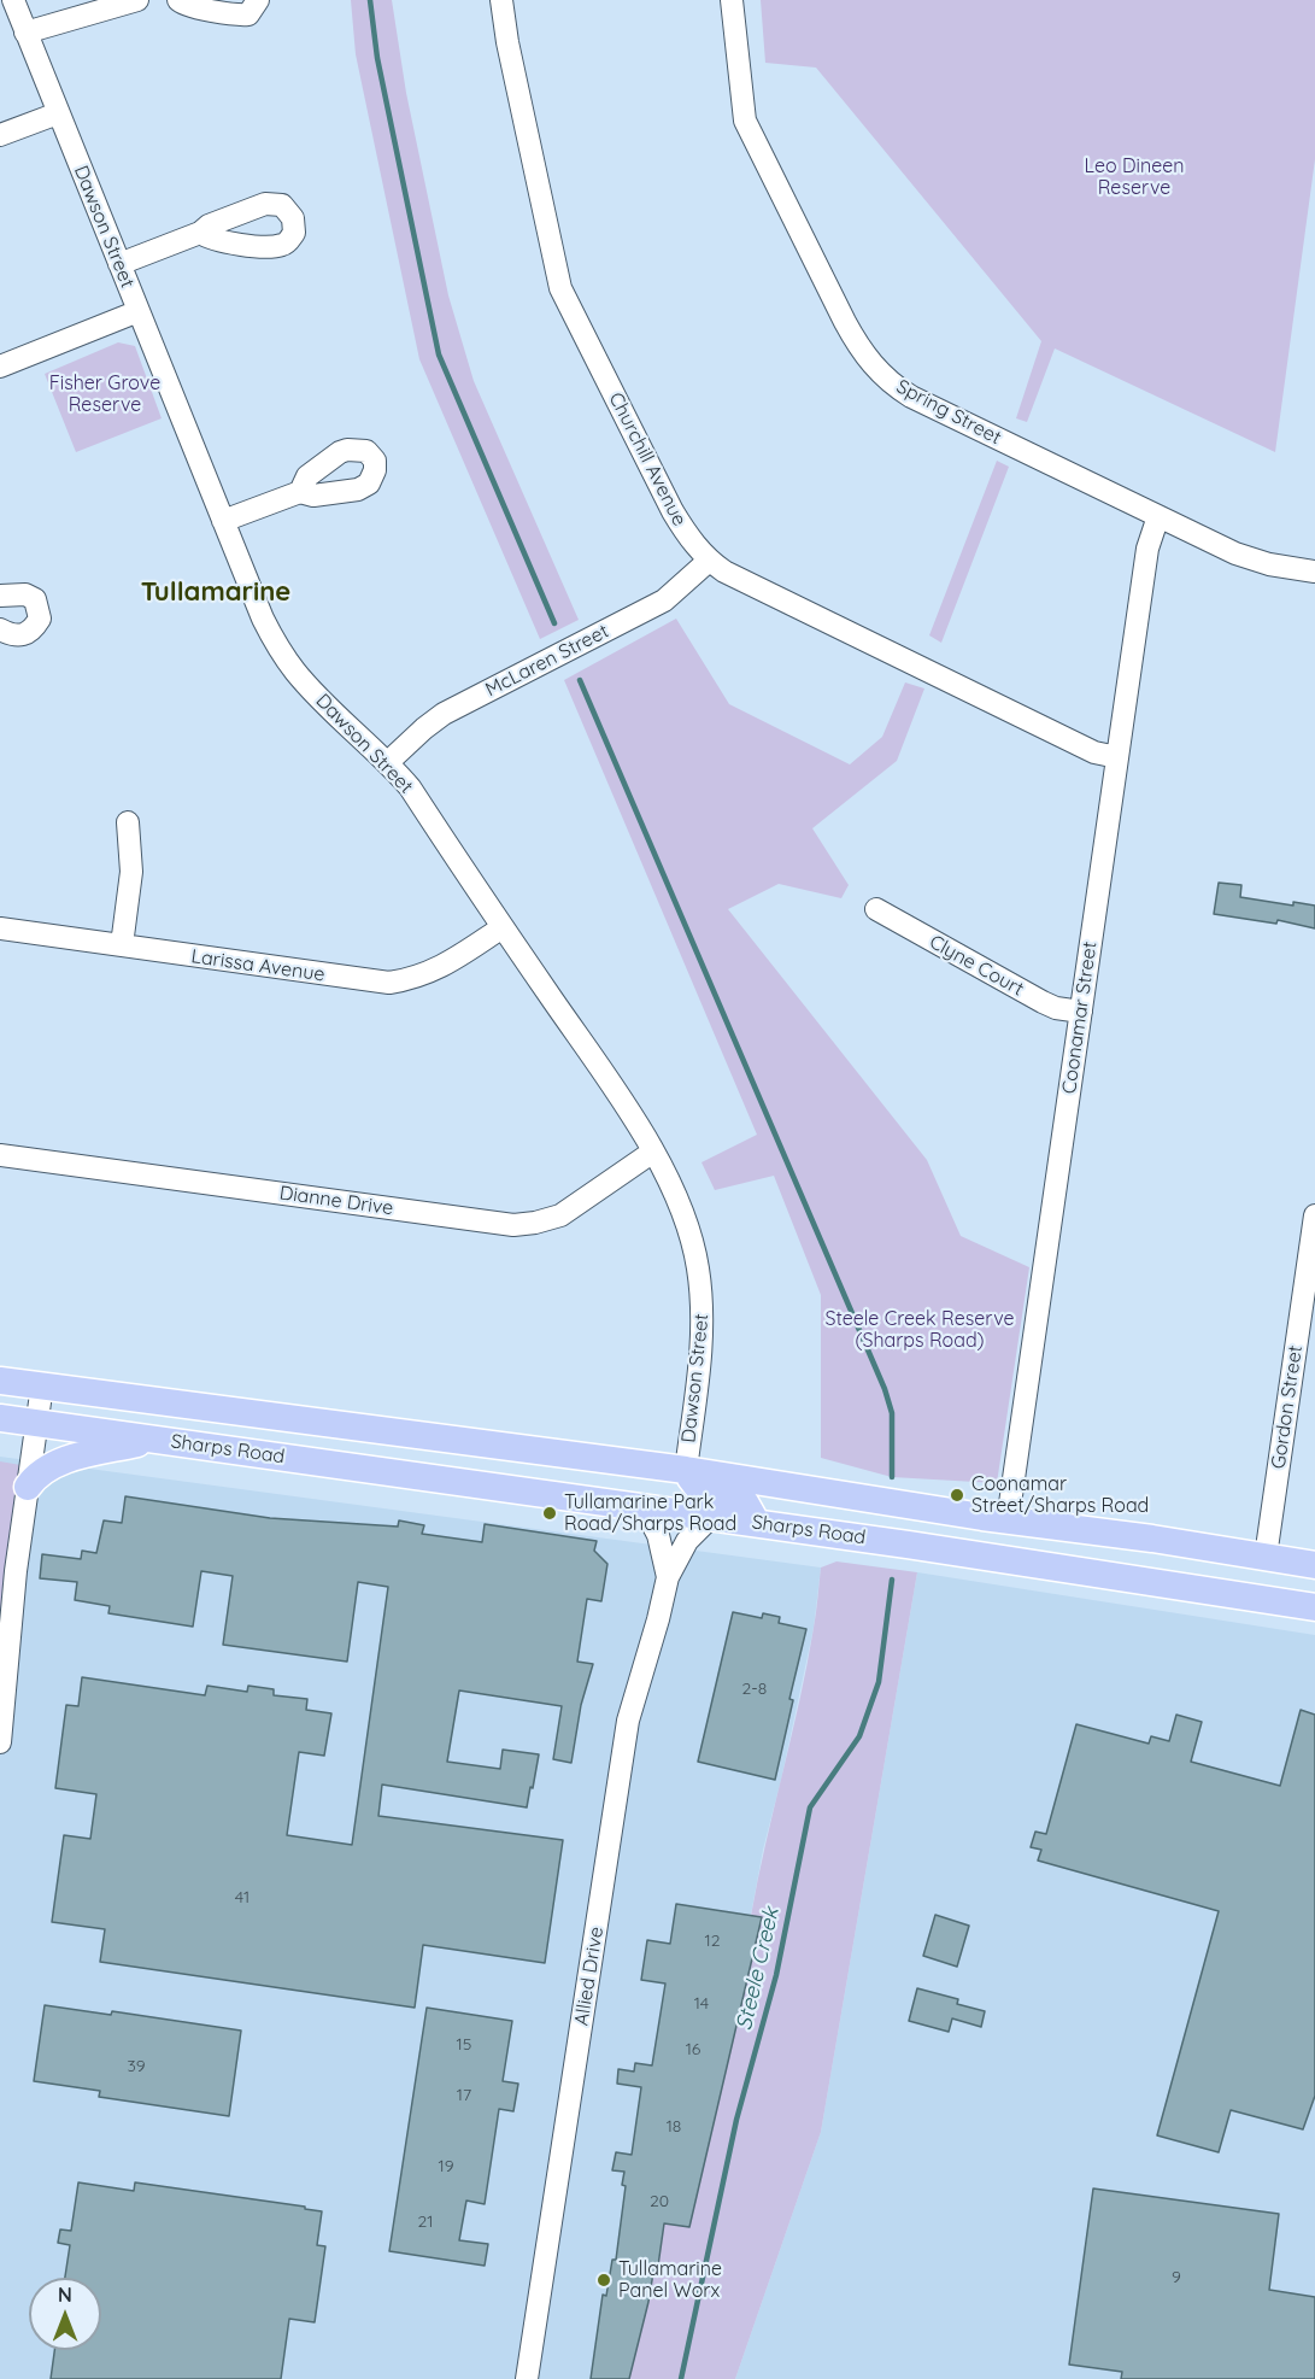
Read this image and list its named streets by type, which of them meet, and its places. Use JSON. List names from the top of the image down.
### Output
{
  "streets": {
    "main road": ["Sharps Road"],
    "street": [
      "Dawson Street",
      "Spring Street",
      "Churchill Avenue",
      "McLaren Street",
      "Larissa Avenue",
      "Clyne Court",
      "Coonamar Street",
      "Dianne Drive",
      "Gordon Street",
      "Allied Drive"
    ]
  },
  "crossings": [
    ["Dawson Street", "McLaren Street"],
    ["Dawson Street", "Larissa Avenue"],
    ["Dawson Street", "Dianne Drive"],
    ["Dawson Street", "Sharps Road"],
    ["Spring Street", "Coonamar Street"],
    ["Churchill Avenue", "McLaren Street"],
    ["Churchill Avenue", "Coonamar Street"],
    ["Clyne Court", "Coonamar Street"],
    ["Coonamar Street", "Sharps Road"],
    ["Gordon Street", "Sharps Road"],
    ["Sharps Road", "Allied Drive"]
  ],
  "districts": ["Tullamarine"],
  "water": ["Steele Creek"],
  "parks": ["Leo Dineen Reserve", "Fisher Grove Reserve", "Steele Creek Reserve (Sharps Road)"],
  "places": ["Coonamar Street/Sharps Road", "Tullamarine Park Road/Sharps Road", "Tullamarine Panel Worx"],
  "house_numbers": [
    "2-8",
    "41",
    "12",
    "14",
    "15",
    "16",
    "39",
    "17",
    "18",
    "19",
    "20",
    "21",
    "9"
  ],
  "north": "top"
}
